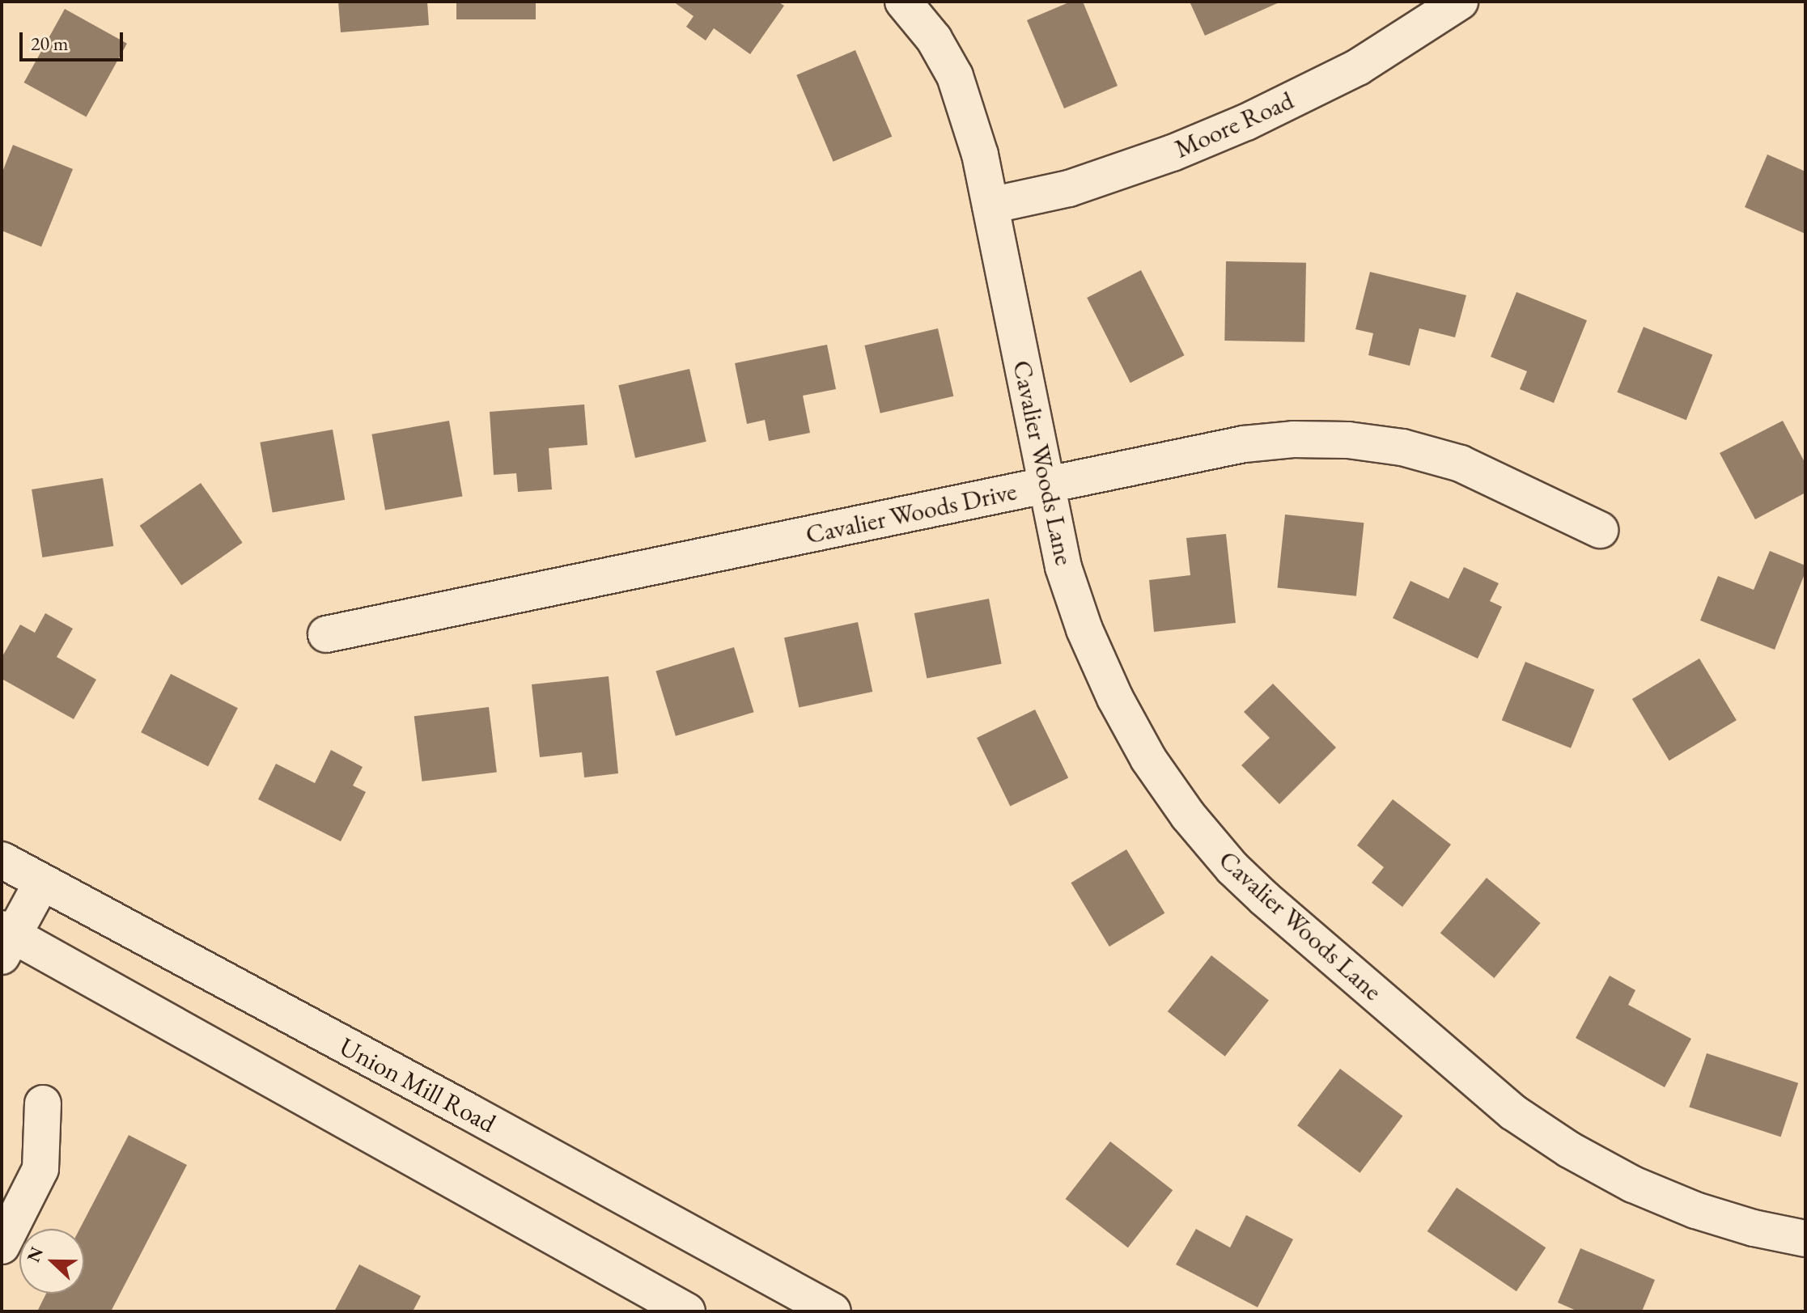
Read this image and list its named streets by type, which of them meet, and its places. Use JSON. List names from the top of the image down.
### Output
{
  "streets": {
    "street": [
      "Moore Road",
      "Cavalier Woods Lane",
      "Cavalier Woods Drive",
      "Union Mill Road"
    ]
  },
  "crossings": [
    ["Moore Road", "Cavalier Woods Lane"],
    ["Cavalier Woods Lane", "Cavalier Woods Drive"]
  ],
  "scale_bar": "20 m",
  "north": "left"
}
